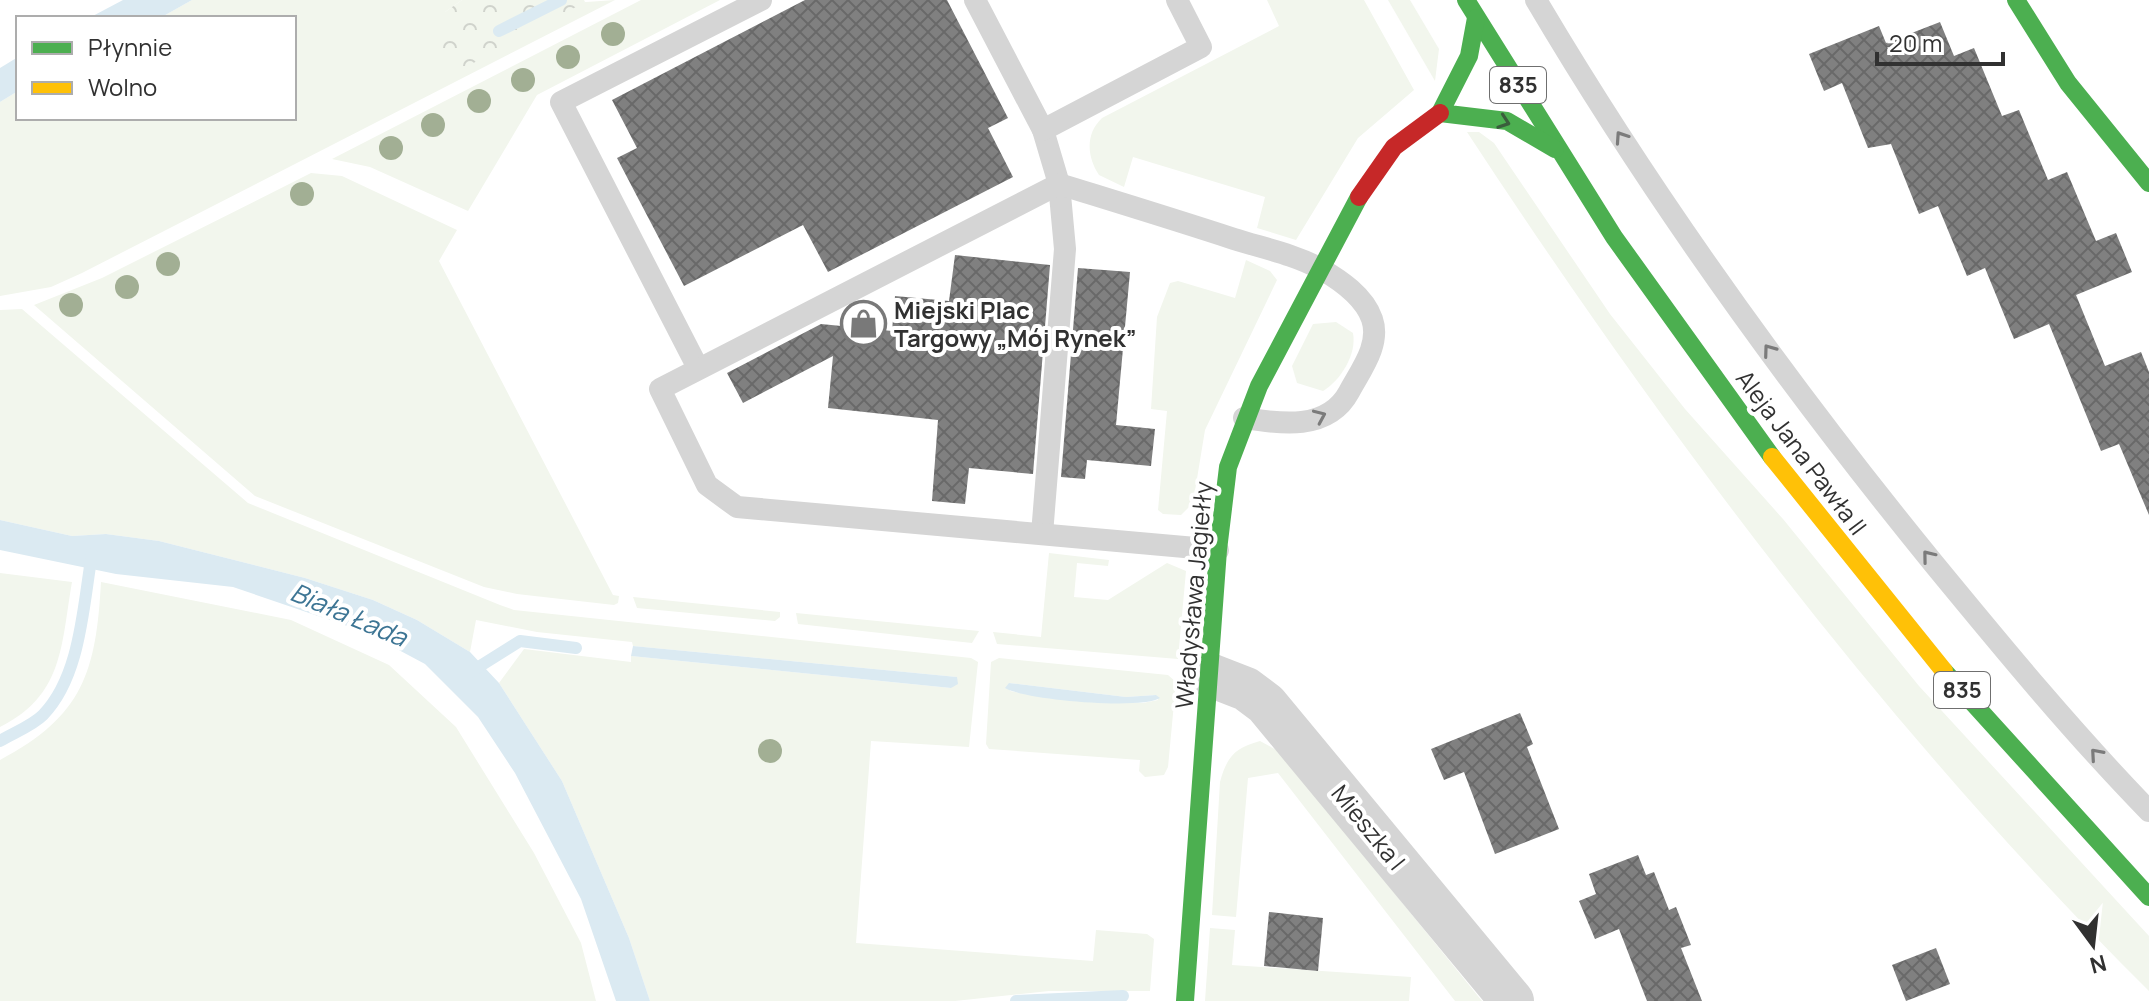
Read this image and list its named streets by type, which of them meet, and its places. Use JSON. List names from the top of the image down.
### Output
{
  "streets": {
    "main road": ["835", "Aleja Jana Pawła II", "Władysława Jagiełły"],
    "street": ["Mieszka I"]
  },
  "crossings": [
    ["Władysława Jagiełły", "Mieszka I"]
  ],
  "water": ["Biała Łada"],
  "places": {
    "shop": ["Miejski Plac Targowy „Mój Rynek”"]
  },
  "legend": ["Płynnie", "Wolno"],
  "scale_bar": "20 m",
  "north": "bottom"
}
